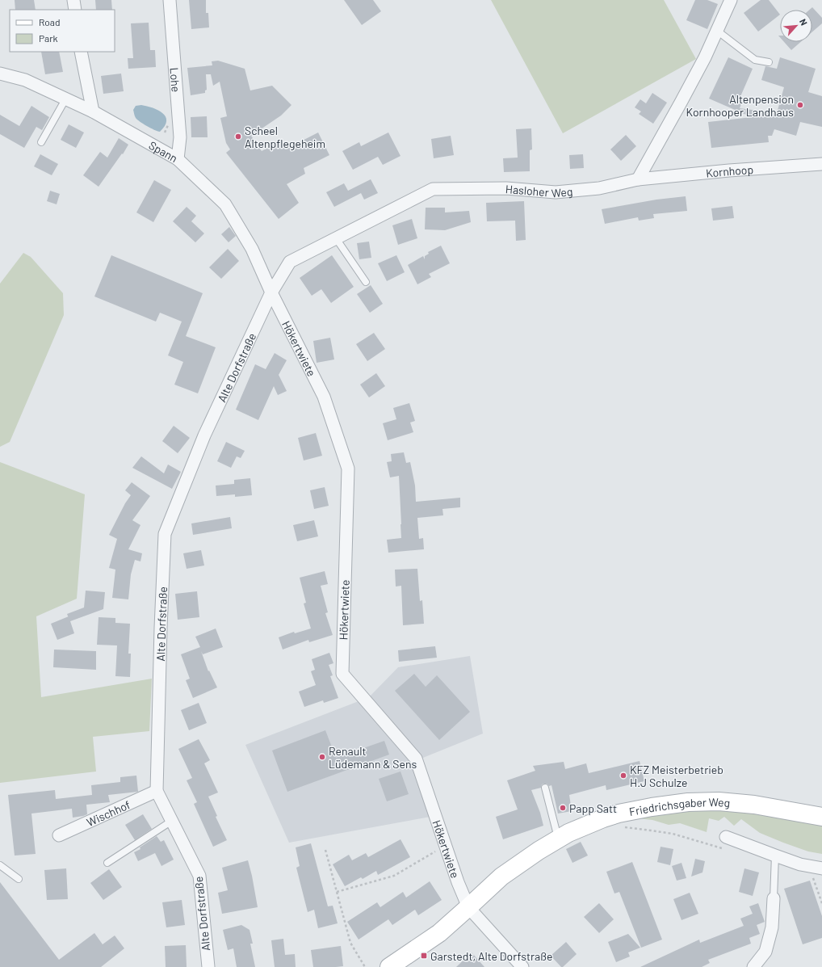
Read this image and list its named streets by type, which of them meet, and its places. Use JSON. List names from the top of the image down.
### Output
{
  "streets": {
    "main road": ["Friedrichsgaber Weg"],
    "street": [
      "Lohe",
      "Spann",
      "Kornhoop",
      "Hasloher Weg",
      "Hökertwiete",
      "Alte Dorfstraße",
      "Wischhof"
    ]
  },
  "crossings": [
    ["Lohe", "Spann"],
    ["Spann", "Hasloher Weg"],
    ["Spann", "Hökertwiete"],
    ["Spann", "Alte Dorfstraße"],
    ["Kornhoop", "Hasloher Weg"],
    ["Hasloher Weg", "Hökertwiete"],
    ["Hasloher Weg", "Alte Dorfstraße"],
    ["Hökertwiete", "Alte Dorfstraße"],
    ["Hökertwiete", "Friedrichsgaber Weg"],
    ["Alte Dorfstraße", "Wischhof"]
  ],
  "places": {
    "other": [
      "Altenpension Kornhooper Landhaus",
      "Scheel Altenpflegeheim",
      "Renault Lüdemann & Sens",
      "KFZ Meisterbetrieb H.J Schulze",
      "Papp Satt"
    ],
    "transit": ["Garstedt, Alte Dorfstraße"]
  },
  "legend": ["Road", "Park"],
  "north": "top right"
}
